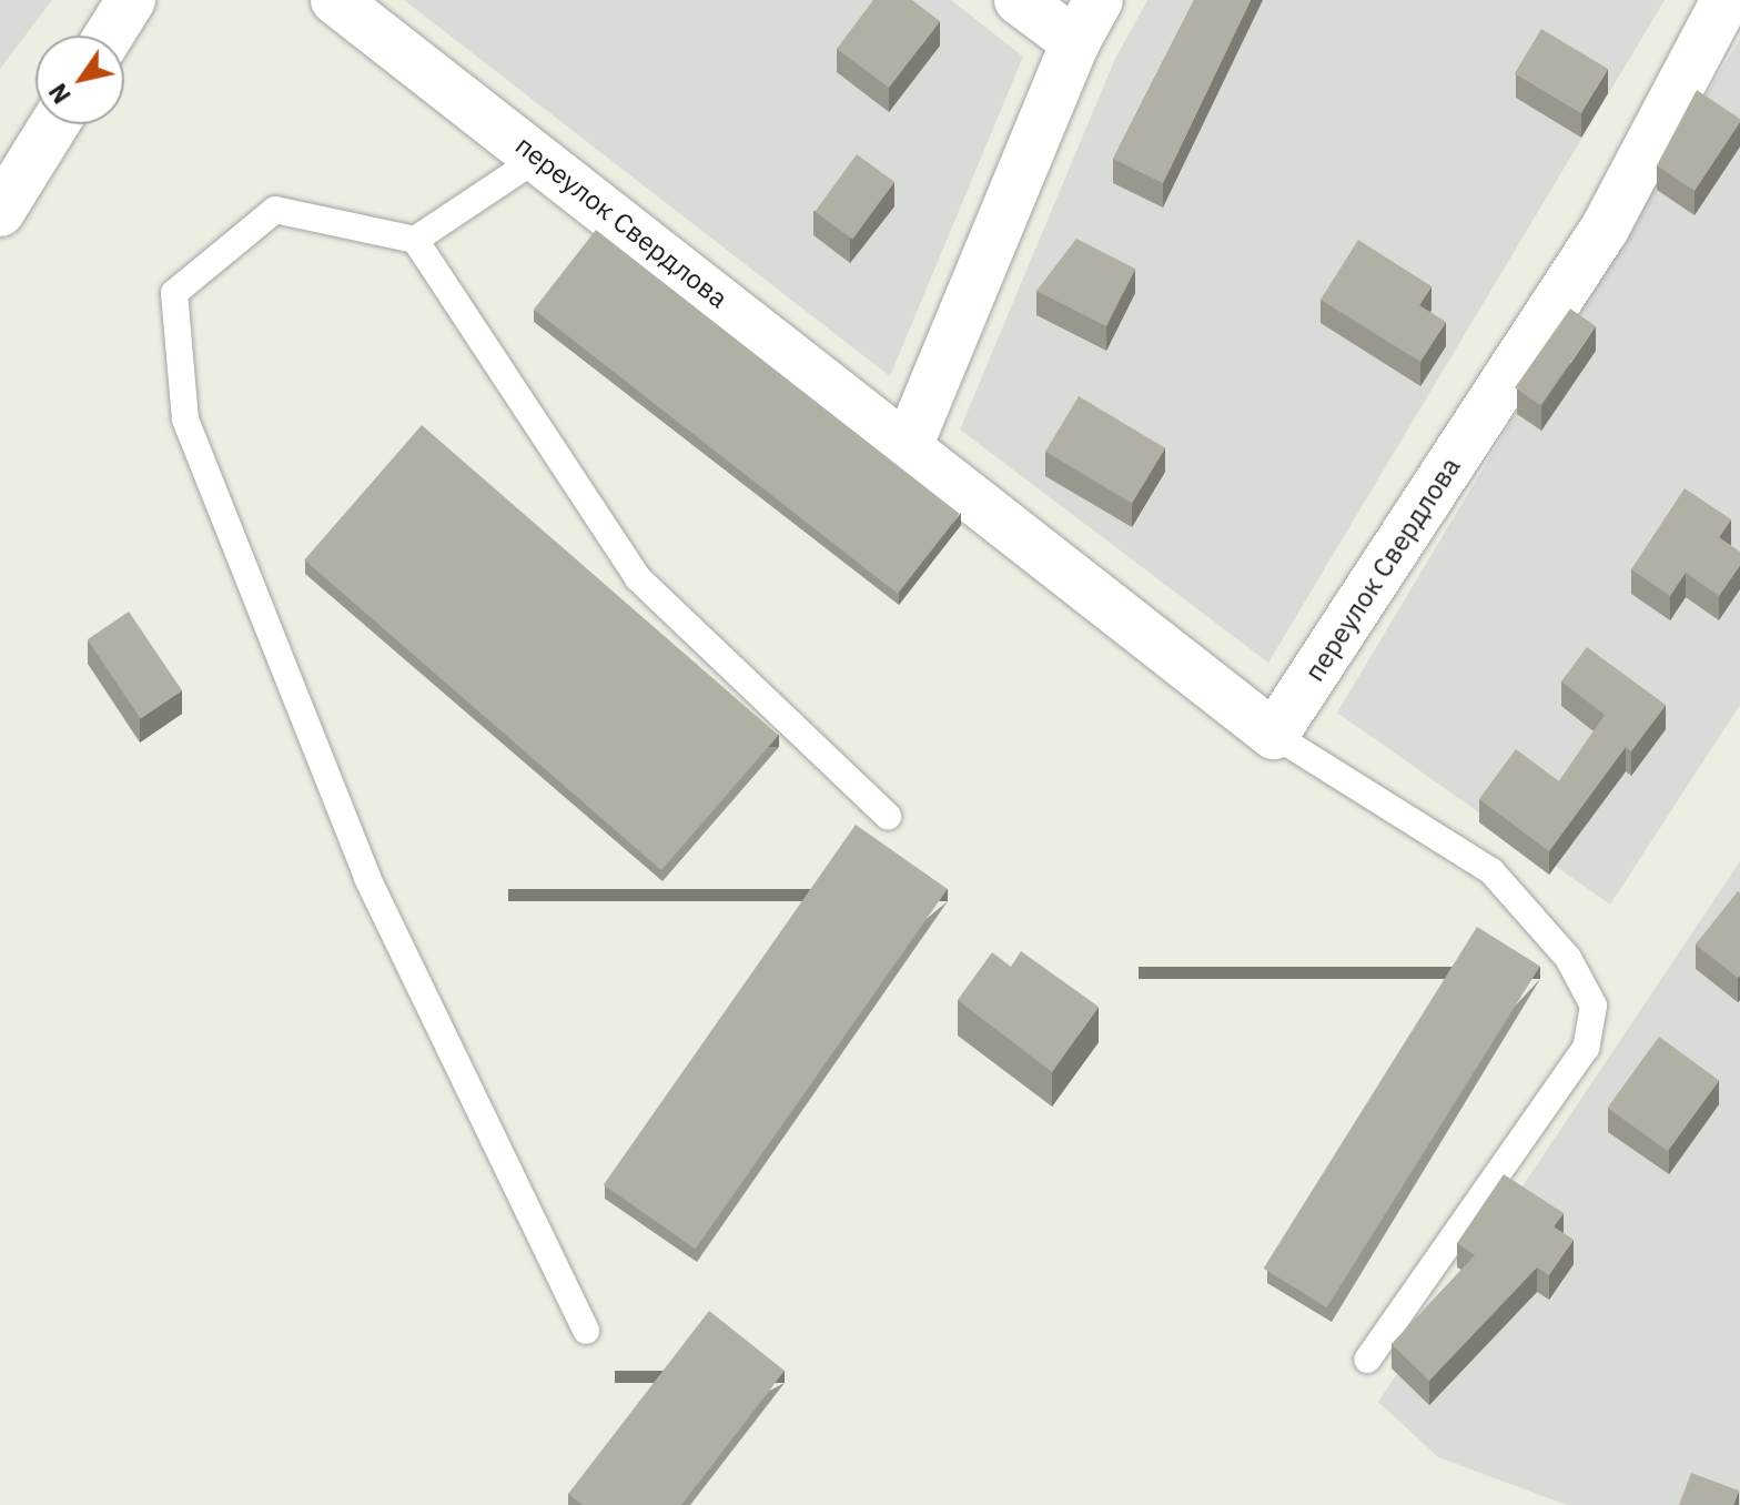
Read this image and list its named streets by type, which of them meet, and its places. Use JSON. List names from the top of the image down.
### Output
{
  "streets": {
    "street": ["переулок Свердлова"]
  },
  "north": "bottom left"
}
